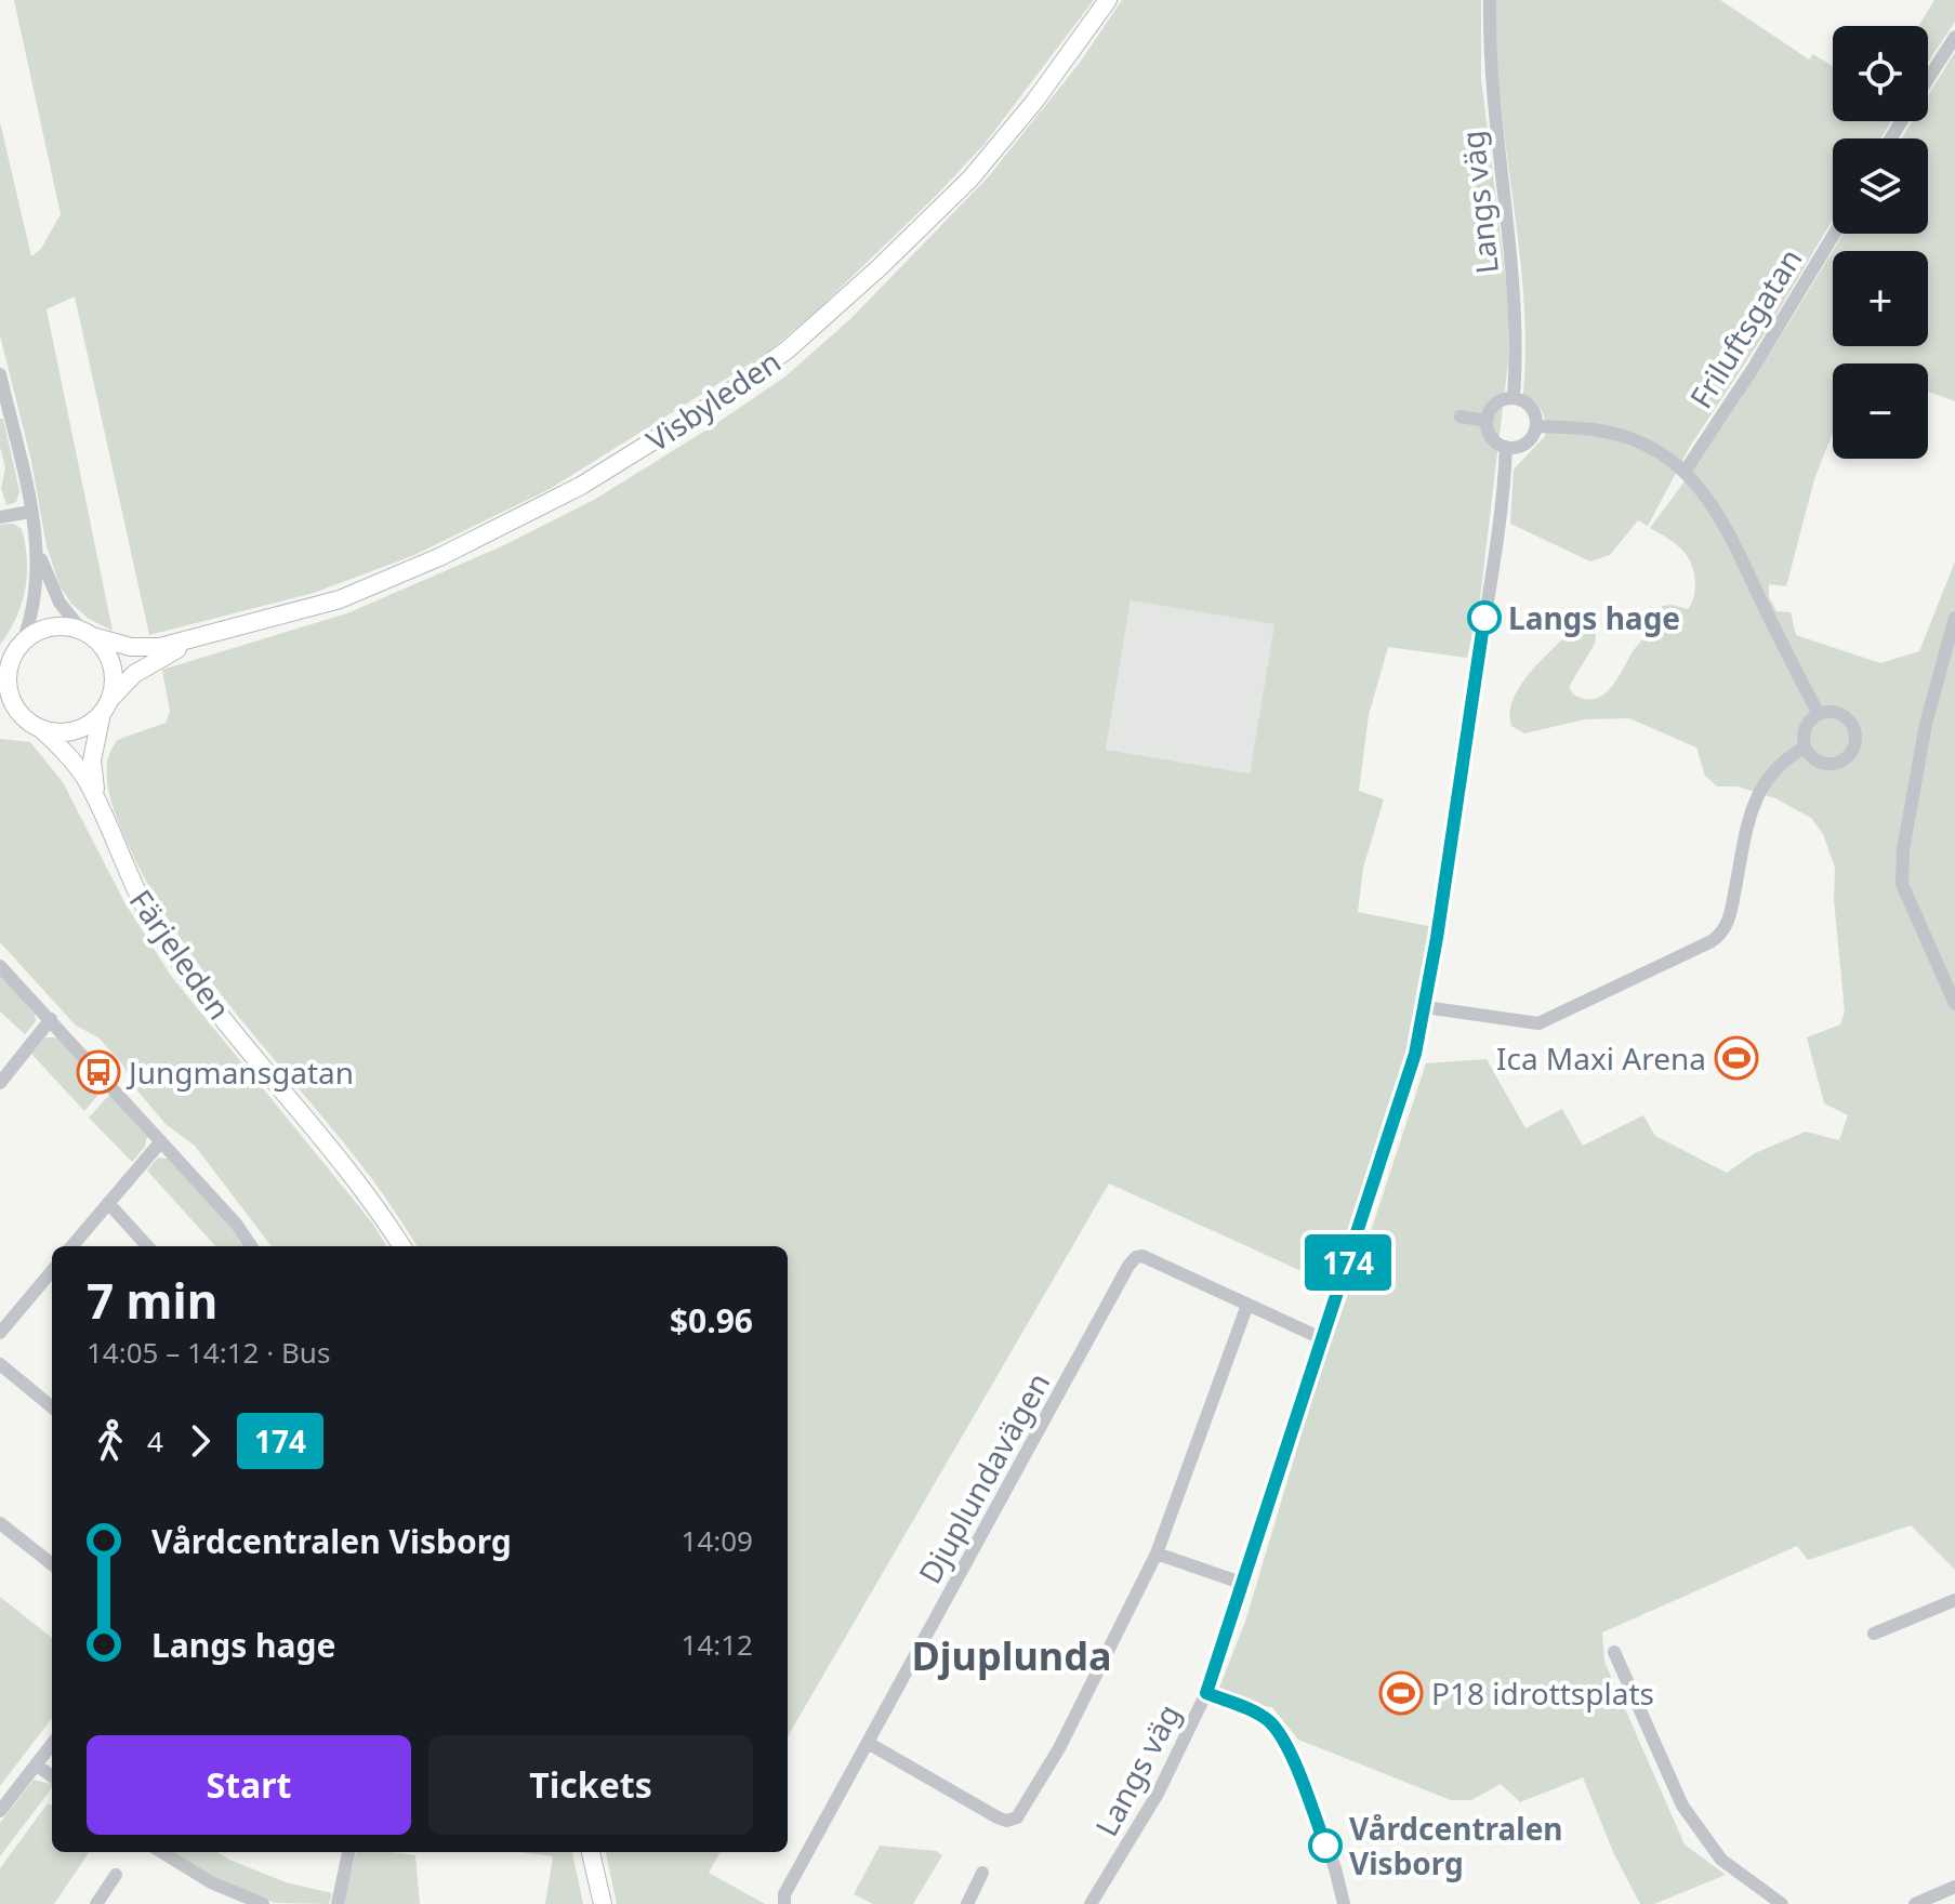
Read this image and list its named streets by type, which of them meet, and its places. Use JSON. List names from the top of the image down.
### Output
{
  "streets": {
    "main road": ["Visbyleden", "Färjeleden"],
    "street": ["Langs väg", "Friluftsgatan", "Djuplundavägen"]
  },
  "crossings": [
    ["Langs väg", "Djuplundavägen"],
    ["Visbyleden", "Färjeleden"]
  ],
  "districts": ["Djuplunda"],
  "places": {
    "other": ["Langs hage", "Vårdcentralen Visborg"],
    "sports": ["Ica Maxi Arena", "P18 idrottsplats"],
    "bus stop": ["Jungmansgatan"]
  },
  "lines": ["bus line 174"],
  "page": {
    "on_map": "174",
    "map_buttons": ["+", "−"],
    "heading": ["7 min", "14:05 – 14:12 · Bus", "$0.96"],
    "legs": ["4", "174"],
    "list": [
      {
        "name": "Vårdcentralen Visborg",
        "value": "14:09"
      },
      {
        "name": "Langs hage",
        "value": "14:12"
      }
    ],
    "buttons": ["Start", "Tickets"]
  }
}
